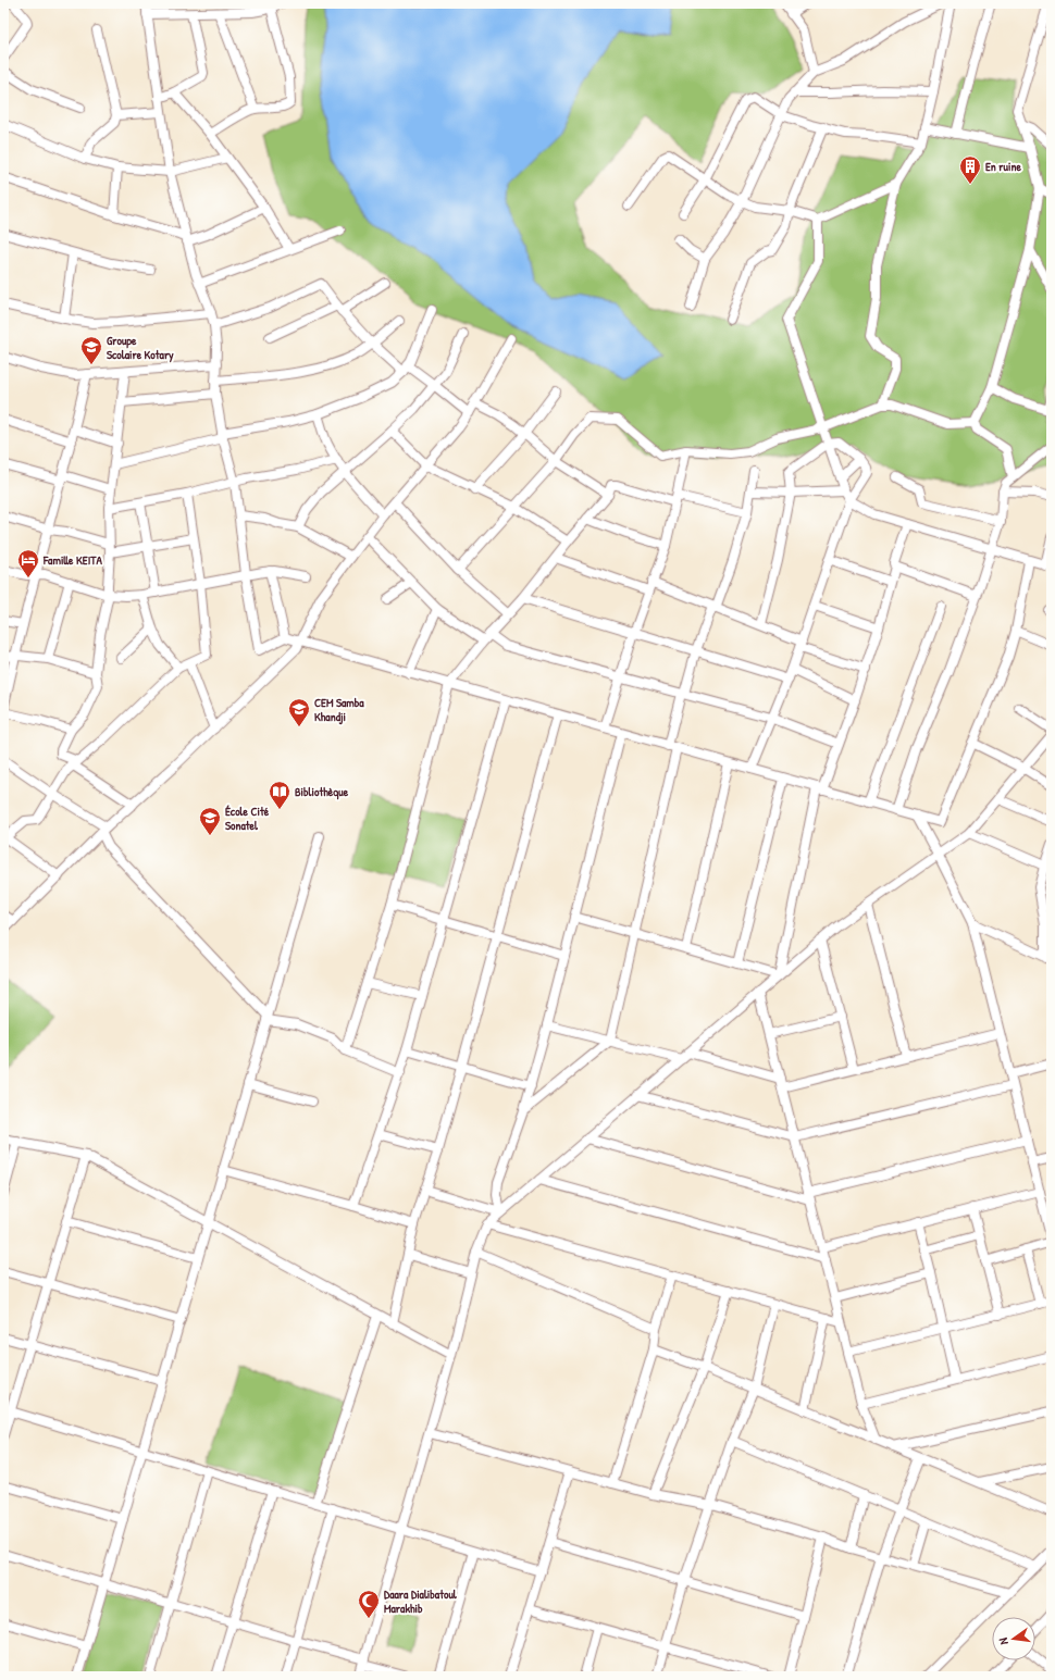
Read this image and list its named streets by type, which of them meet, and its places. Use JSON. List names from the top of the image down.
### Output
{
  "places": {
    "building": ["En ruine"],
    "school or university": ["Groupe Scolaire Kotary", "CEM Samba Khandji", "École Cité Sonatel"],
    "hotel": ["Famille KEITA"],
    "library": ["Bibliothèque"],
    "mosque": ["Daara Dialibatoul Marakhib"]
  },
  "north": "left"
}
